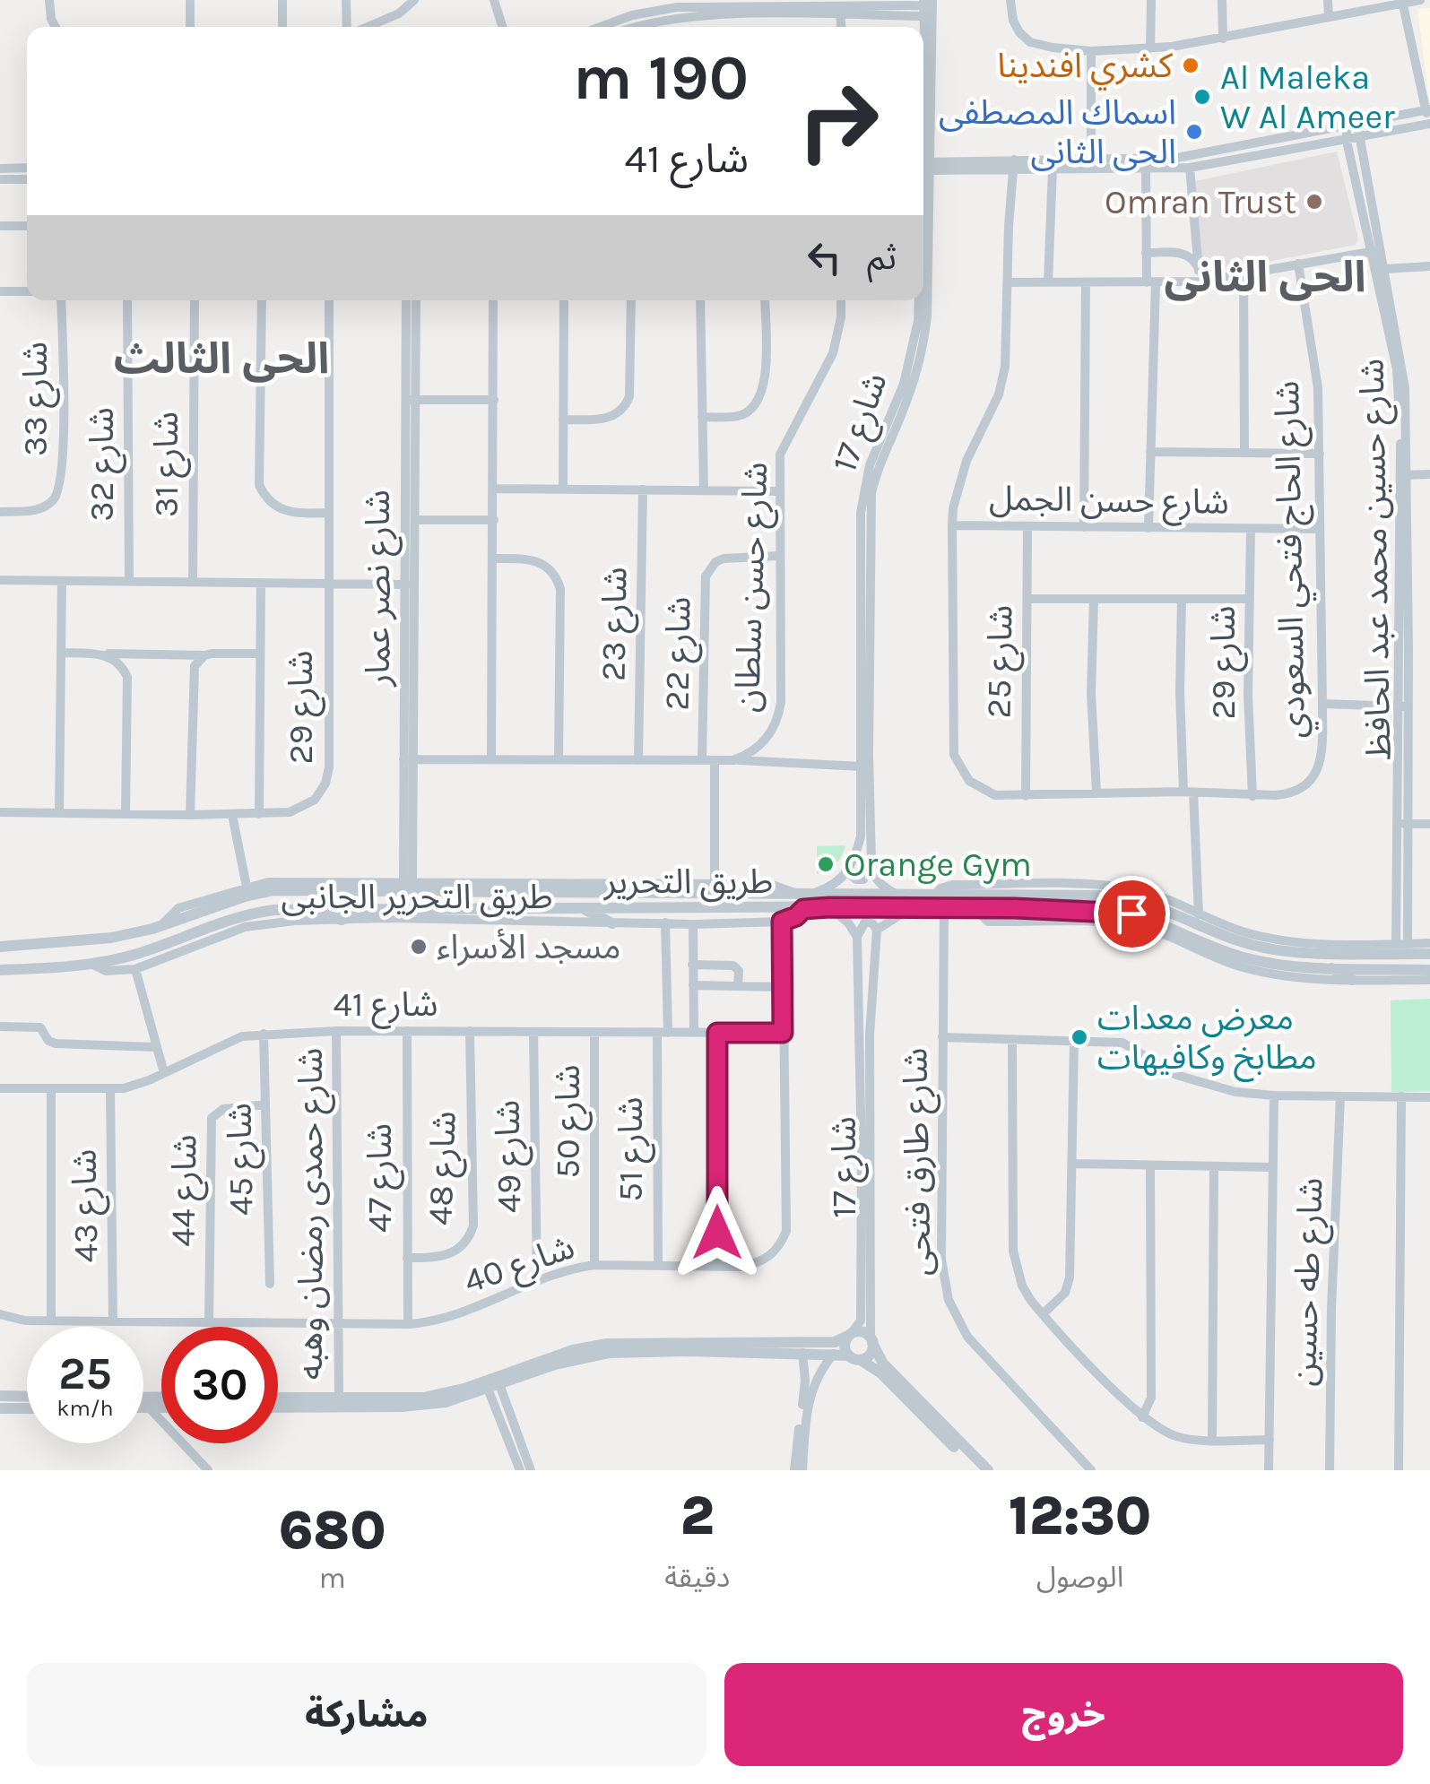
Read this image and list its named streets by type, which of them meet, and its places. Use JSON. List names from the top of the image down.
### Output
{
  "streets": {
    "street": [
      "شارع 33",
      "شارع 17",
      "شارع 32",
      "شارع 31",
      "شارع حسن الجمل",
      "شارع الحاج فتحي السعودي",
      "شارع حسين محمد عبد الحافظ",
      "شارع حسن سلطان",
      "شارع نصر عمار",
      "شارع 23",
      "شارع 22",
      "شارع 25",
      "شارع 29",
      "طريق التحرير",
      "طريق التحرير الجانبى",
      "شارع 41",
      "شارع 50",
      "شارع 51",
      "شارع 49",
      "شارع 45",
      "شارع طارق فتحى",
      "شارع 48",
      "شارع 47",
      "شارع 44",
      "شارع 43",
      "شارع حمدى رمضان وهبه",
      "شارع 40",
      "شارع طه حسين"
    ]
  },
  "crossings": [
    ["شارع حسن الجمل", "شارع الحاج فتحي السعودي"],
    ["شارع حسن الجمل", "شارع 25"],
    ["شارع حسن الجمل", "شارع 29"],
    ["شارع الحاج فتحي السعودي", "شارع 25"],
    ["شارع الحاج فتحي السعودي", "شارع 29"],
    ["شارع حسن سلطان", "شارع نصر عمار"],
    ["شارع حسن سلطان", "شارع 23"],
    ["شارع حسن سلطان", "شارع 22"],
    ["شارع نصر عمار", "طريق التحرير الجانبى"],
    ["طريق التحرير", "طريق التحرير الجانبى"],
    ["طريق التحرير", "شارع طارق فتحى"],
    ["طريق التحرير الجانبى", "شارع 51"],
    ["طريق التحرير الجانبى", "شارع 40"],
    ["شارع 41", "شارع 50"],
    ["شارع 41", "شارع 51"],
    ["شارع 41", "شارع 49"],
    ["شارع 41", "شارع 45"],
    ["شارع 41", "شارع 48"],
    ["شارع 41", "شارع 47"],
    ["شارع 41", "شارع 43"],
    ["شارع 41", "شارع حمدى رمضان وهبه"],
    ["شارع 41", "شارع 40"],
    ["شارع 50", "شارع 40"],
    ["شارع 51", "شارع 40"],
    ["شارع 49", "شارع 40"],
    ["شارع 45", "شارع 44"],
    ["شارع 48", "شارع 47"],
    ["شارع 47", "شارع 40"],
    ["شارع 44", "شارع 40"],
    ["شارع 43", "شارع 40"],
    ["شارع حمدى رمضان وهبه", "شارع 40"]
  ],
  "districts": ["الحى الثانى", "الحى الثالث"],
  "places": [
    "كشري افندينا",
    "Al Maleka W Al Ameer",
    "اسماك المصطفى الحى الثانى",
    "Omran Trust",
    "Orange Gym",
    "مسجد الأسراء",
    "معرض معدات مطابخ وكافيهات"
  ],
  "page": {
    "turn": ["190 m", "شارع 41"],
    "then": "ثم",
    "speed": "25 km/h",
    "limit": "30",
    "eta": [
      "12:30",
      "الوصول",
      "2",
      "دقيقة",
      "680",
      "m"
    ],
    "buttons": ["خروج", "مشاركة"]
  }
}
